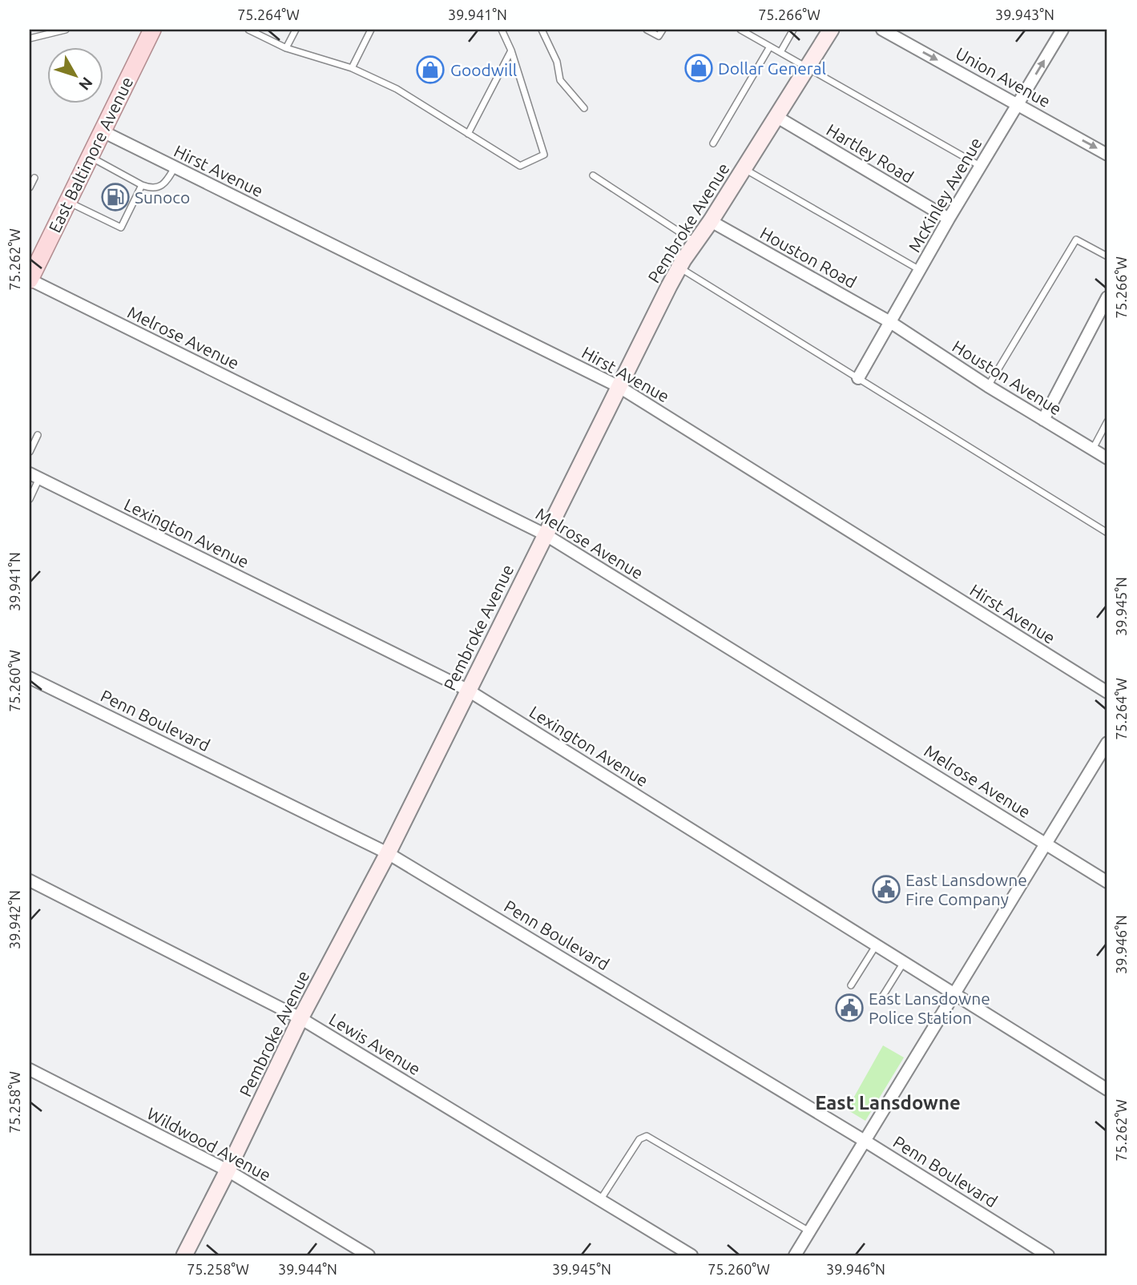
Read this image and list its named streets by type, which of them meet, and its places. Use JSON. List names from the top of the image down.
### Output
{
  "streets": {
    "main road": ["East Baltimore Avenue"],
    "street": [
      "Union Avenue",
      "Hartley Road",
      "Hirst Avenue",
      "McKinley Avenue",
      "Pembroke Avenue",
      "Houston Road",
      "Melrose Avenue",
      "Houston Avenue",
      "Lexington Avenue",
      "Penn Boulevard",
      "Lewis Avenue",
      "Wildwood Avenue"
    ]
  },
  "crossings": [
    ["Union Avenue", "McKinley Avenue"],
    ["Hartley Road", "McKinley Avenue"],
    ["Hartley Road", "Pembroke Avenue"],
    ["East Baltimore Avenue", "Hirst Avenue"],
    ["East Baltimore Avenue", "Melrose Avenue"],
    ["Hirst Avenue", "Pembroke Avenue"],
    ["McKinley Avenue", "Houston Road"],
    ["McKinley Avenue", "Houston Avenue"],
    ["Pembroke Avenue", "Houston Road"],
    ["Pembroke Avenue", "Melrose Avenue"],
    ["Pembroke Avenue", "Lexington Avenue"],
    ["Pembroke Avenue", "Penn Boulevard"],
    ["Pembroke Avenue", "Lewis Avenue"],
    ["Pembroke Avenue", "Wildwood Avenue"],
    ["Houston Road", "Houston Avenue"]
  ],
  "one_way": ["Union Avenue"],
  "districts": ["East Lansdowne"],
  "places": {
    "shop": ["Dollar General", "Goodwill"],
    "fuel station": ["Sunoco"],
    "public building": ["East Lansdowne Fire Company", "East Lansdowne Police Station"]
  },
  "north": "bottom right",
  "coordinates": [
    "75.264°W",
    "39.941°N",
    "75.266°W",
    "39.943°N",
    "75.262°W",
    "39.945°N",
    "75.260°W",
    "39.942°N",
    "39.946°N",
    "75.258°W",
    "39.944°N"
  ]
}
